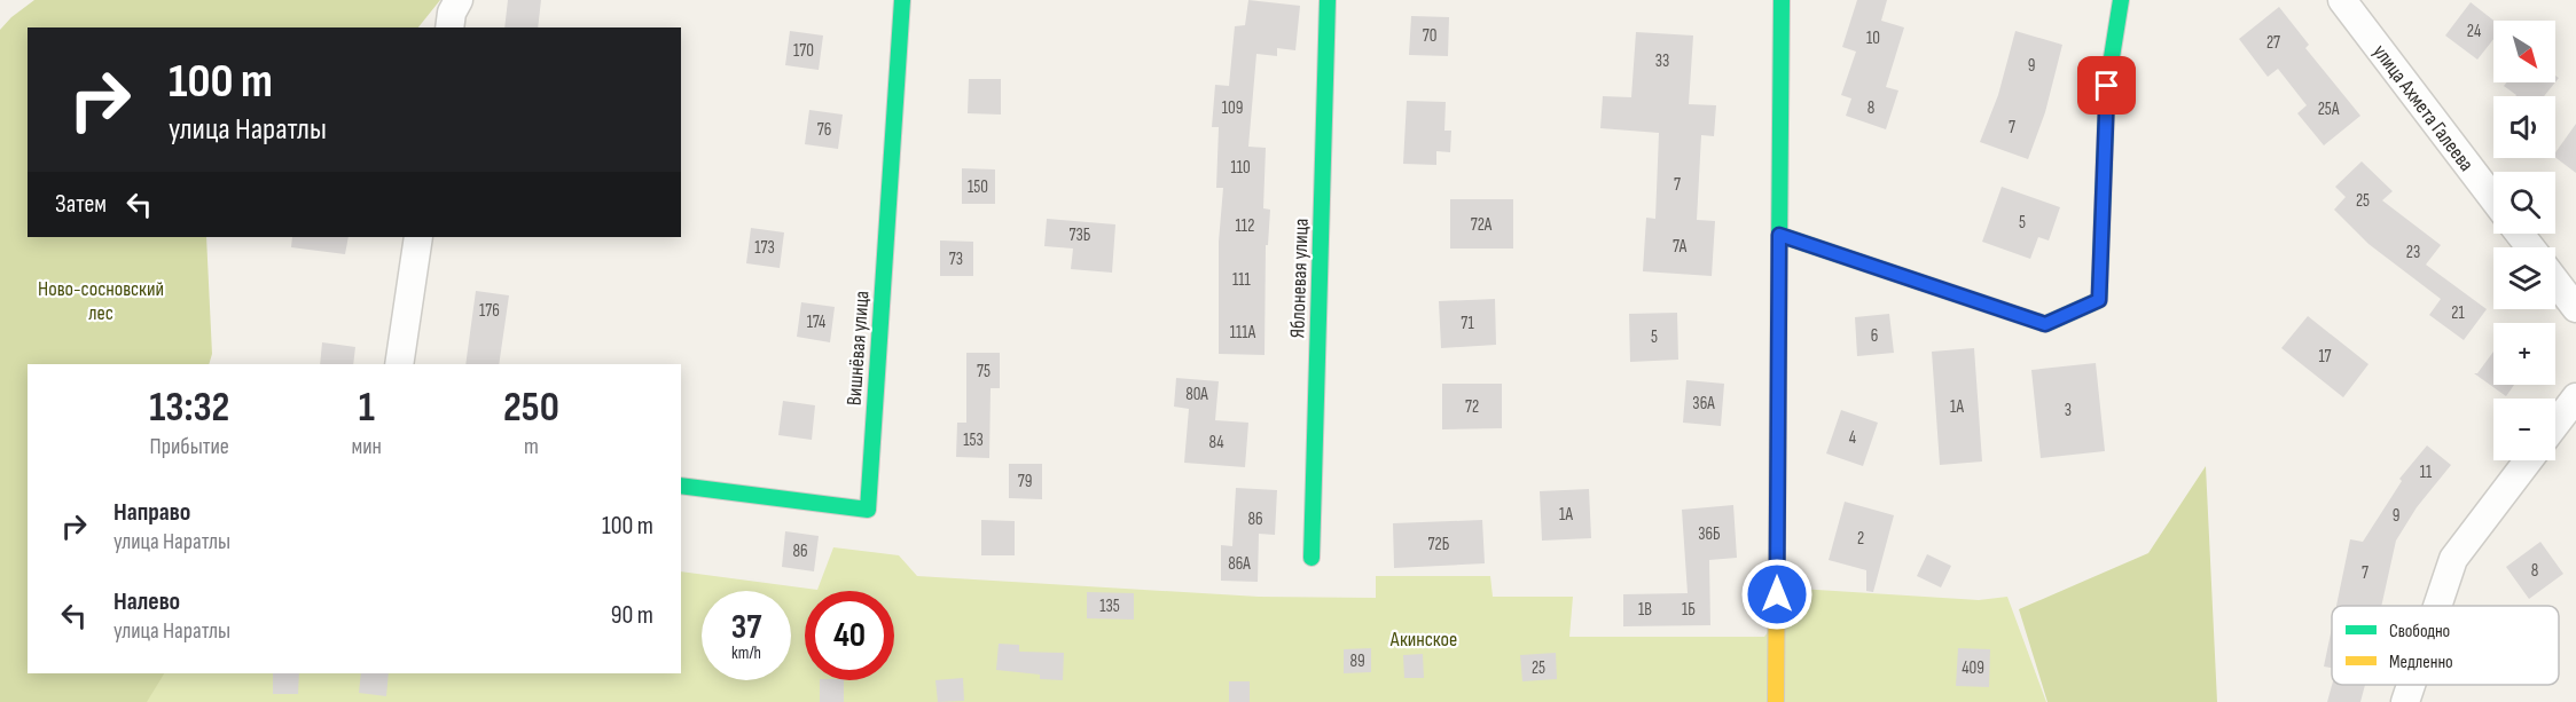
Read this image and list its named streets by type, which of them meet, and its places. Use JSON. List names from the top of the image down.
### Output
{
  "streets": {
    "street": ["улица Ахмета Галеева", "Яблоневая улица", "Вишнёвая улица"]
  },
  "parks": ["Ново-сосновский лес", "Акинское"],
  "house_numbers": [
    "24",
    "70",
    "10",
    "27",
    "170",
    "33",
    "9",
    "109",
    "8",
    "25А",
    "7",
    "76",
    "110",
    "7",
    "150",
    "25",
    "5",
    "72А",
    "112",
    "73Б",
    "7А",
    "173",
    "23",
    "73",
    "111",
    "176",
    "21",
    "174",
    "71",
    "111А",
    "6",
    "5",
    "17",
    "75",
    "80А",
    "36А",
    "72",
    "1А",
    "3",
    "4",
    "153",
    "84",
    "11",
    "79",
    "1А",
    "9",
    "86",
    "36Б",
    "2",
    "72Б",
    "86",
    "86А",
    "8",
    "7",
    "135",
    "1В",
    "1Б",
    "89",
    "25",
    "409"
  ],
  "legend": ["Свободно", "Медленно"],
  "north": "bottom right",
  "page": {
    "map_buttons": ["+", "−"],
    "turn": ["100 m", "улица Наратлы"],
    "then": "Затем",
    "eta": [
      "13:32",
      "Прибытие",
      "1",
      "мин",
      "250",
      "m"
    ],
    "list": [
      {
        "name": "Направо",
        "note": "улица Наратлы",
        "value": "100 m"
      },
      {
        "name": "Налево",
        "note": "улица Наратлы",
        "value": "90 m"
      }
    ],
    "speed": "37 km/h",
    "limit": "40"
  }
}
